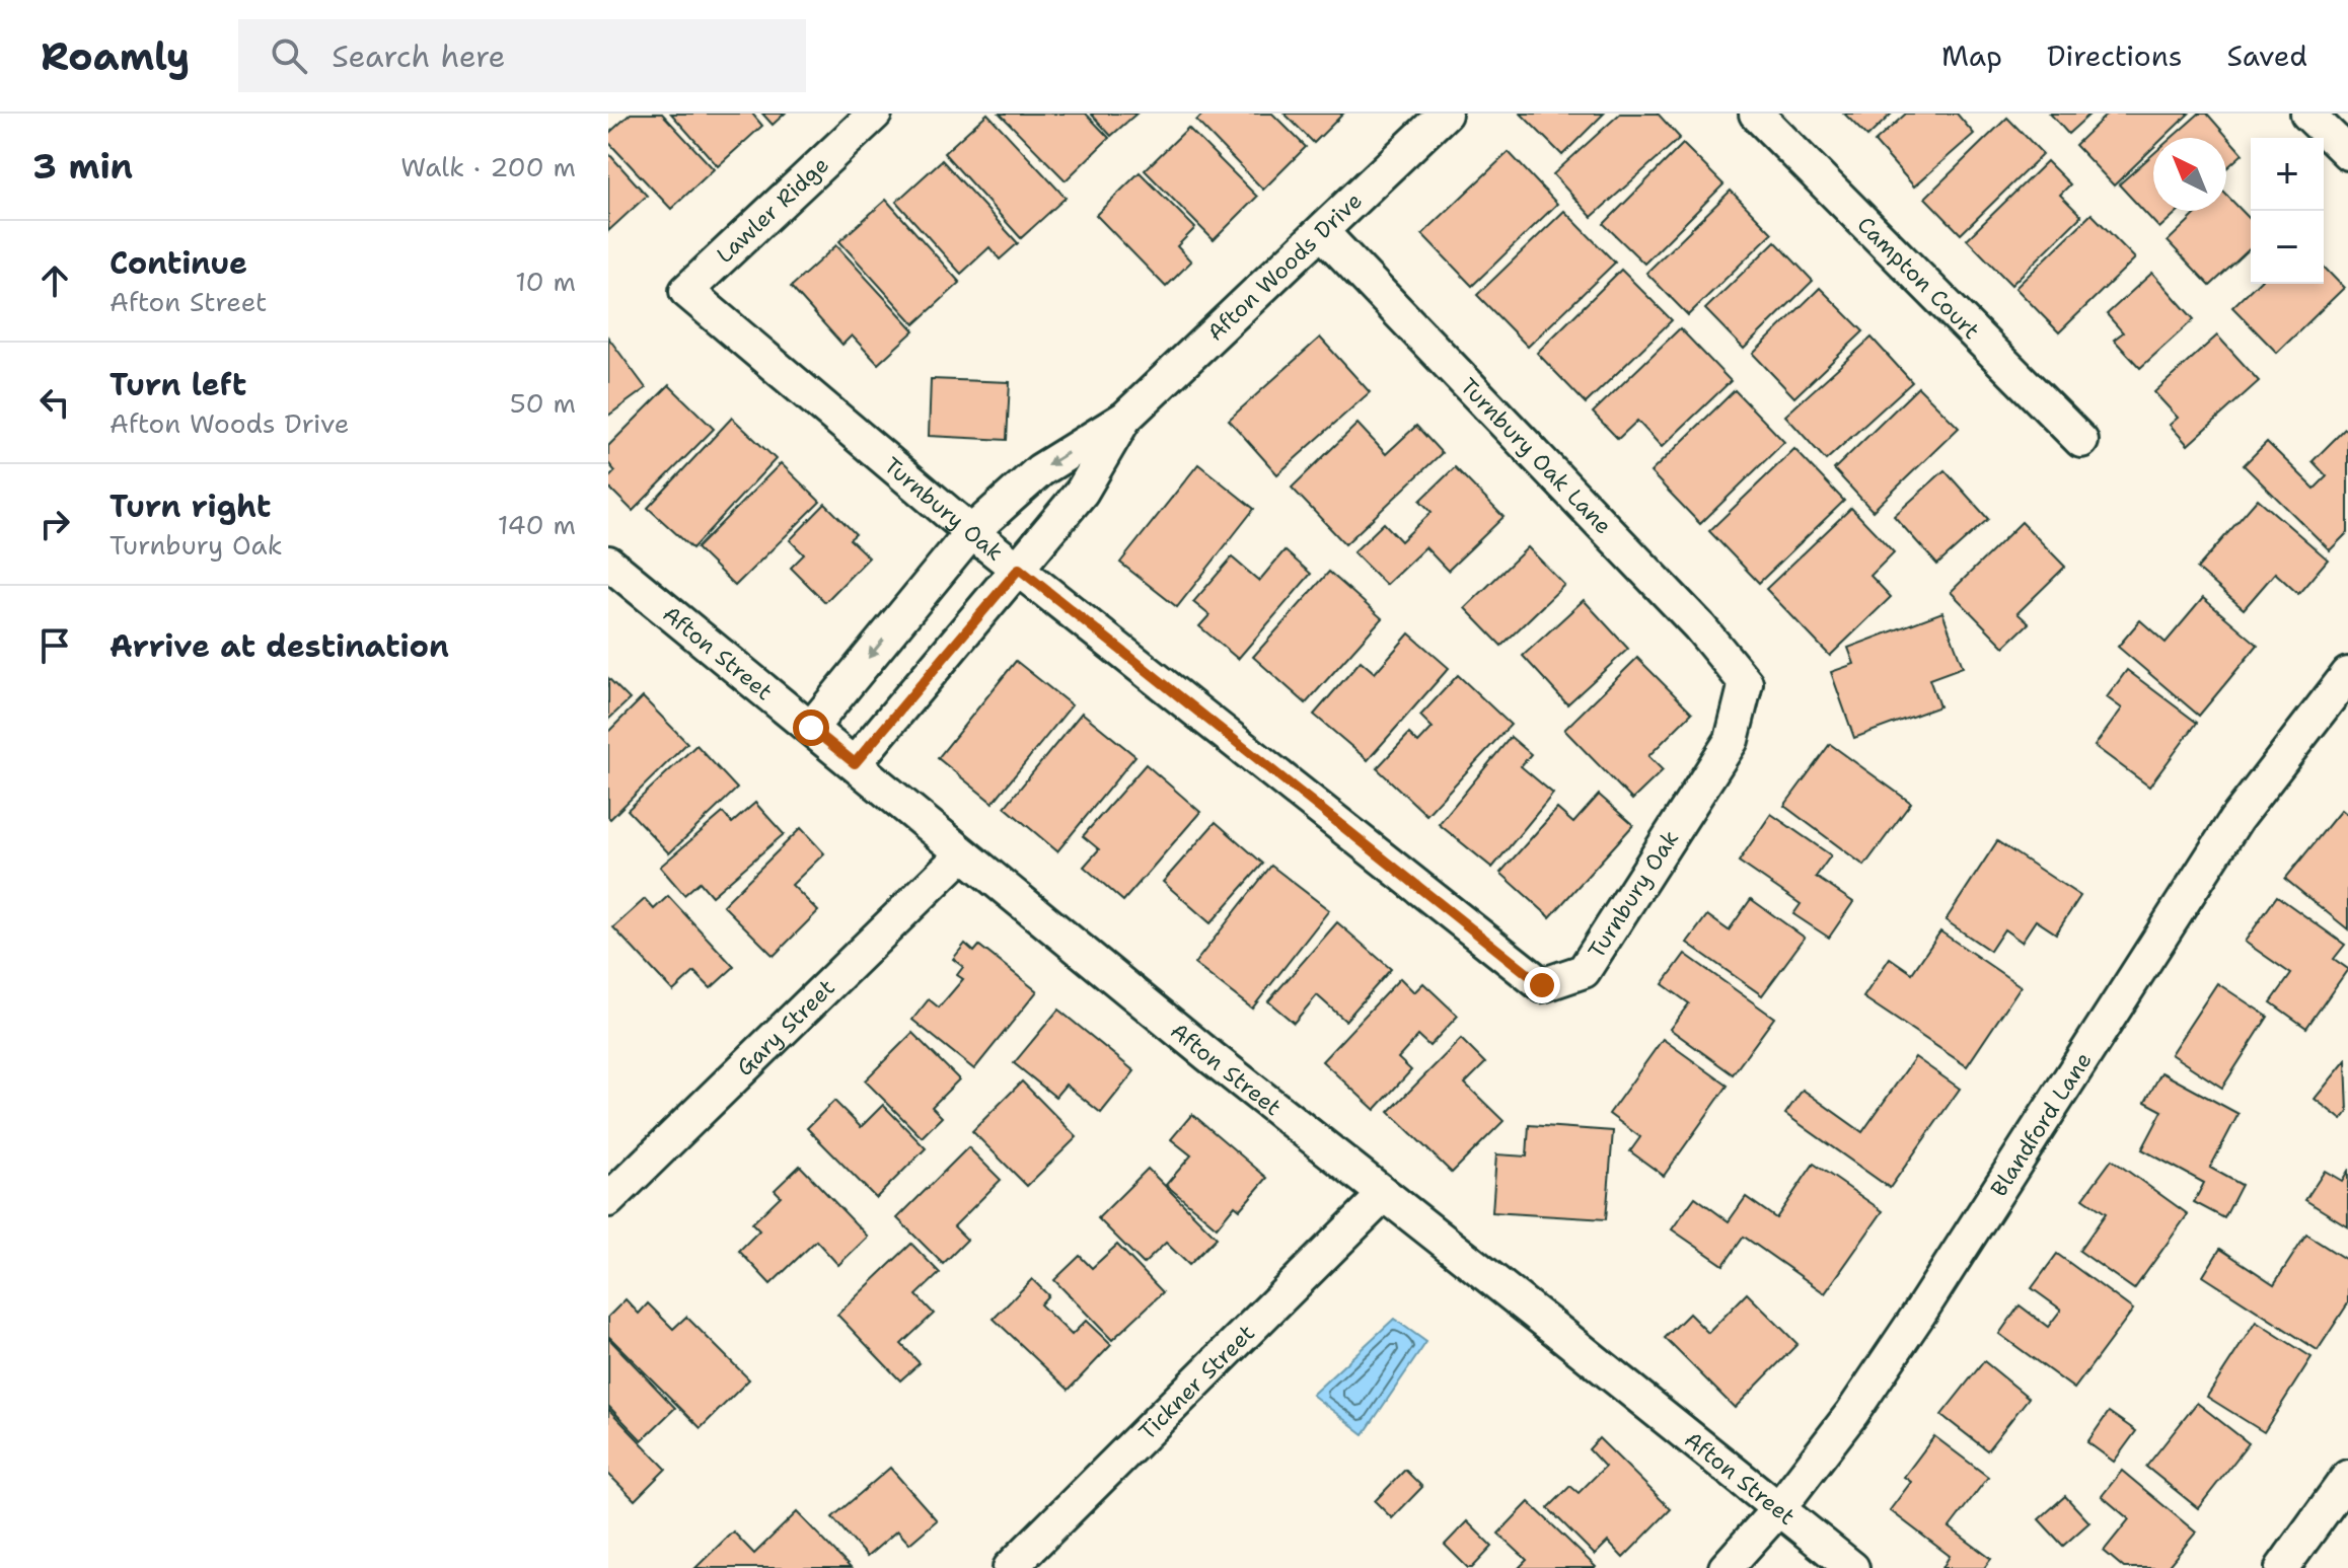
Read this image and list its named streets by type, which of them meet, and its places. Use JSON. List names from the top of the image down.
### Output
{
  "streets": {
    "street": [
      "Lawler Ridge",
      "Afton Woods Drive",
      "Campton Court",
      "Turnbury Oak Lane",
      "Turnbury Oak",
      "Afton Street",
      "Gary Street",
      "Blandford Lane",
      "Tickner Street"
    ]
  },
  "crossings": [
    ["Lawler Ridge", "Turnbury Oak"],
    ["Afton Woods Drive", "Turnbury Oak Lane"],
    ["Afton Woods Drive", "Turnbury Oak"],
    ["Afton Woods Drive", "Afton Street"],
    ["Turnbury Oak Lane", "Turnbury Oak"],
    ["Afton Street", "Gary Street"],
    ["Afton Street", "Blandford Lane"],
    ["Afton Street", "Tickner Street"]
  ],
  "north": "top left",
  "page": {
    "header": "Roamly",
    "search": "Search here",
    "nav": ["Map", "Directions", "Saved"],
    "heading": ["3 min", "Walk · 200 m"],
    "map_buttons": ["+", "−"],
    "list": [
      ["Continue", "Afton Street", "10 m"],
      ["Turn left", "Afton Woods Drive", "50 m"],
      ["Turn right", "Turnbury Oak", "140 m"],
      "Arrive at destination"
    ]
  }
}
